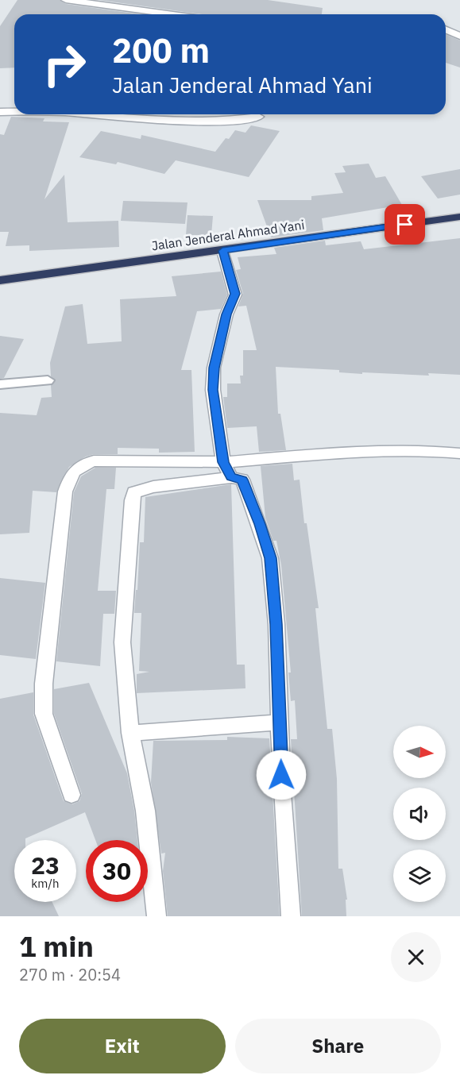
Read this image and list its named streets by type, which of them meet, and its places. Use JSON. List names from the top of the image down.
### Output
{
  "streets": {
    "highway": ["Jalan Jenderal Ahmad Yani"]
  },
  "north": "right",
  "page": {
    "turn": ["200 m", "Jalan Jenderal Ahmad Yani"],
    "speed": "23 km/h",
    "limit": "30",
    "heading": ["1 min", "270 m · 20:54"],
    "buttons": ["Exit", "Share"]
  }
}
